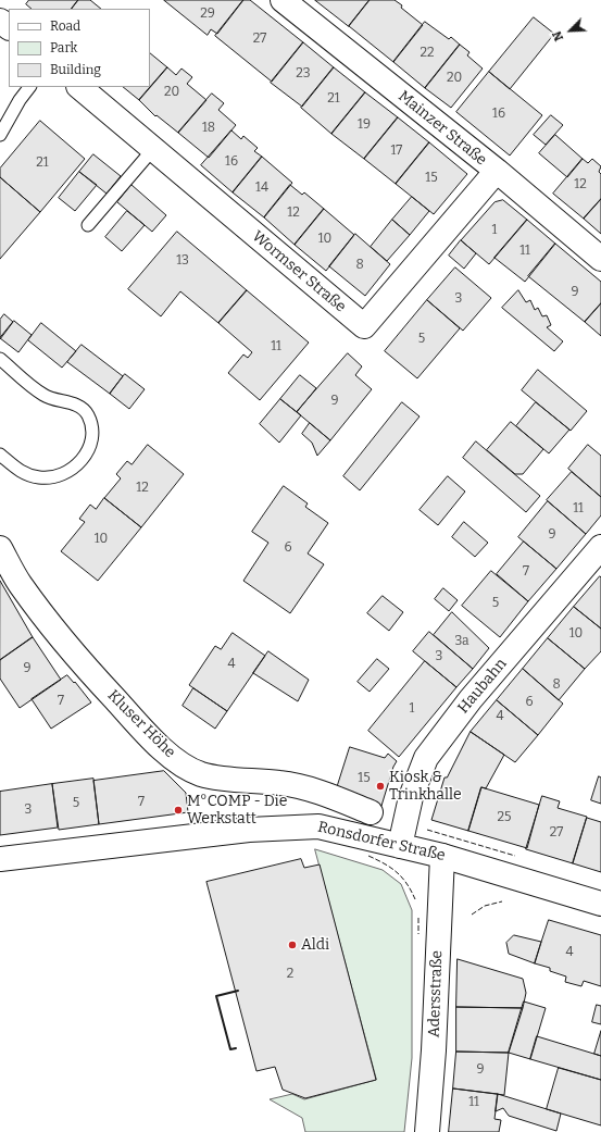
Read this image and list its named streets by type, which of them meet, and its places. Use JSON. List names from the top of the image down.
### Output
{
  "streets": {
    "street": [
      "Mainzer Straße",
      "Wormser Straße",
      "Haubahn",
      "Kluser Höhe",
      "Ronsdorfer Straße",
      "Adersstraße"
    ]
  },
  "crossings": [
    ["Mainzer Straße", "Wormser Straße"],
    ["Haubahn", "Ronsdorfer Straße"],
    ["Ronsdorfer Straße", "Adersstraße"]
  ],
  "places": ["Kiosk & Trinkhalle", "M°COMP - Die Werkstatt", "Aldi"],
  "house_numbers": [
    "29",
    "27",
    "22",
    "23",
    "20",
    "20",
    "21",
    "16",
    "19",
    "18",
    "17",
    "16",
    "21",
    "15",
    "12",
    "14",
    "12",
    "1",
    "10",
    "11",
    "13",
    "8",
    "9",
    "3",
    "5",
    "11",
    "9",
    "12",
    "11",
    "9",
    "10",
    "6",
    "7",
    "5",
    "10",
    "3a",
    "3",
    "4",
    "9",
    "8",
    "7",
    "6",
    "1",
    "4",
    "15",
    "7",
    "5",
    "3",
    "25",
    "27",
    "4",
    "2",
    "9",
    "11"
  ],
  "legend": ["Road", "Park", "Building"],
  "north": "bottom left"
}
